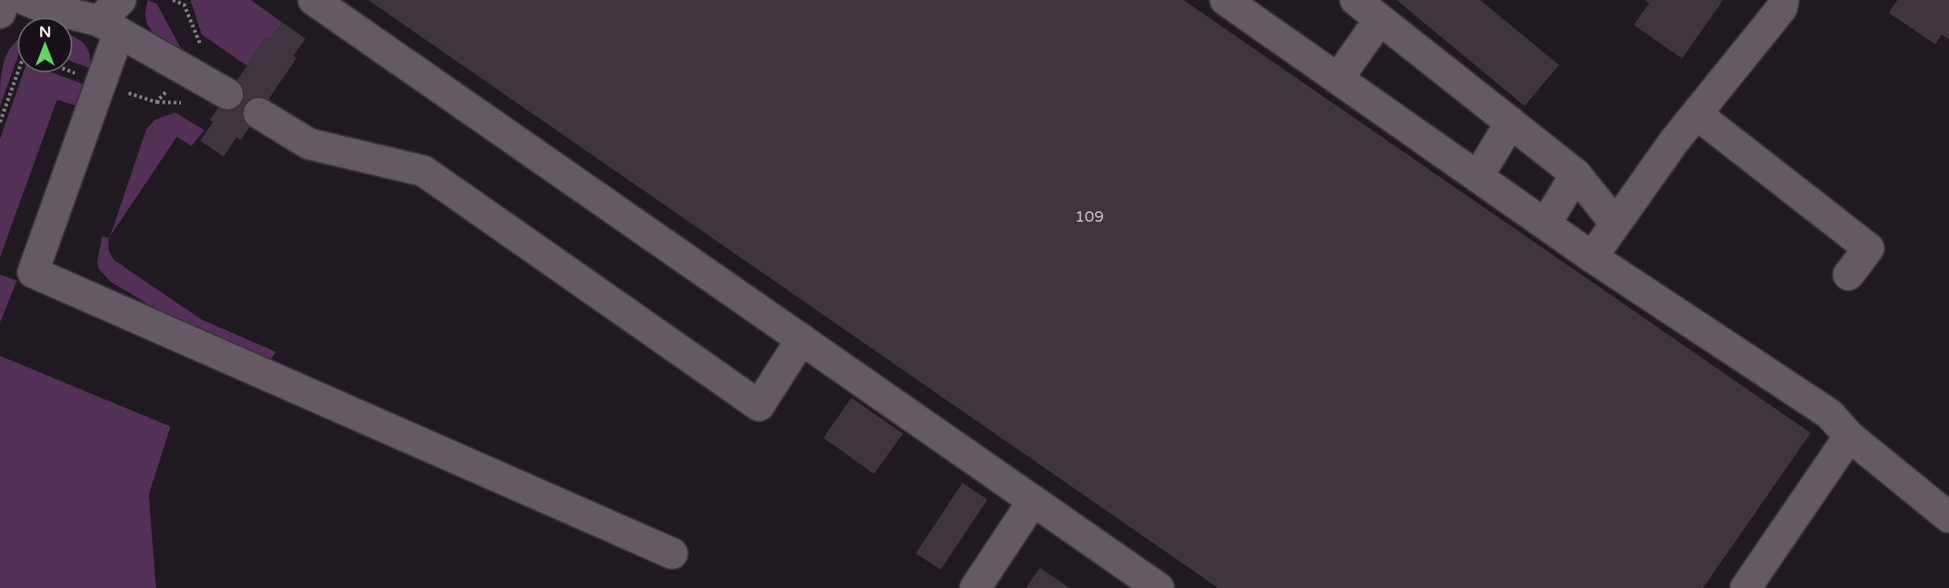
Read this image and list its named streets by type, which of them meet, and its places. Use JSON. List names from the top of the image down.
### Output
{
  "house_numbers": ["109"],
  "north": "top"
}
